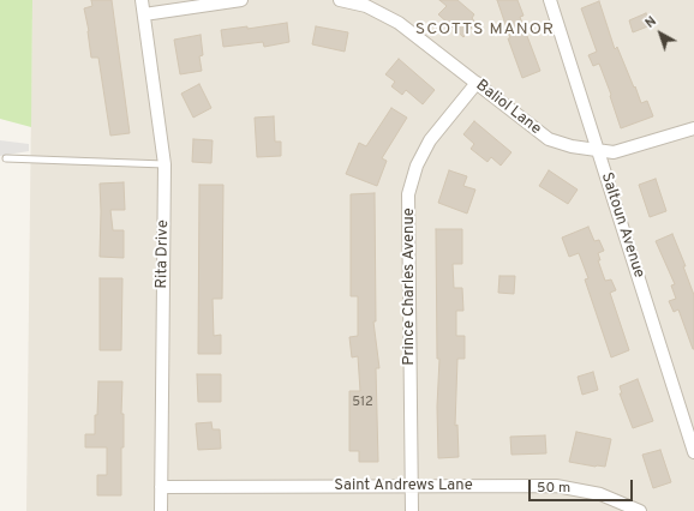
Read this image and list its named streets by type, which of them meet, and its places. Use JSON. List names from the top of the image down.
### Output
{
  "streets": {
    "street": [
      "Baliol Lane",
      "Saltoun Avenue",
      "Rita Drive",
      "Prince Charles Avenue",
      "Saint Andrews Lane"
    ]
  },
  "crossings": [
    ["Baliol Lane", "Saltoun Avenue"],
    ["Baliol Lane", "Prince Charles Avenue"],
    ["Rita Drive", "Saint Andrews Lane"],
    ["Prince Charles Avenue", "Saint Andrews Lane"]
  ],
  "districts": ["SCOTTS MANOR"],
  "house_numbers": ["512"],
  "scale_bar": "50 m",
  "north": "top left"
}
